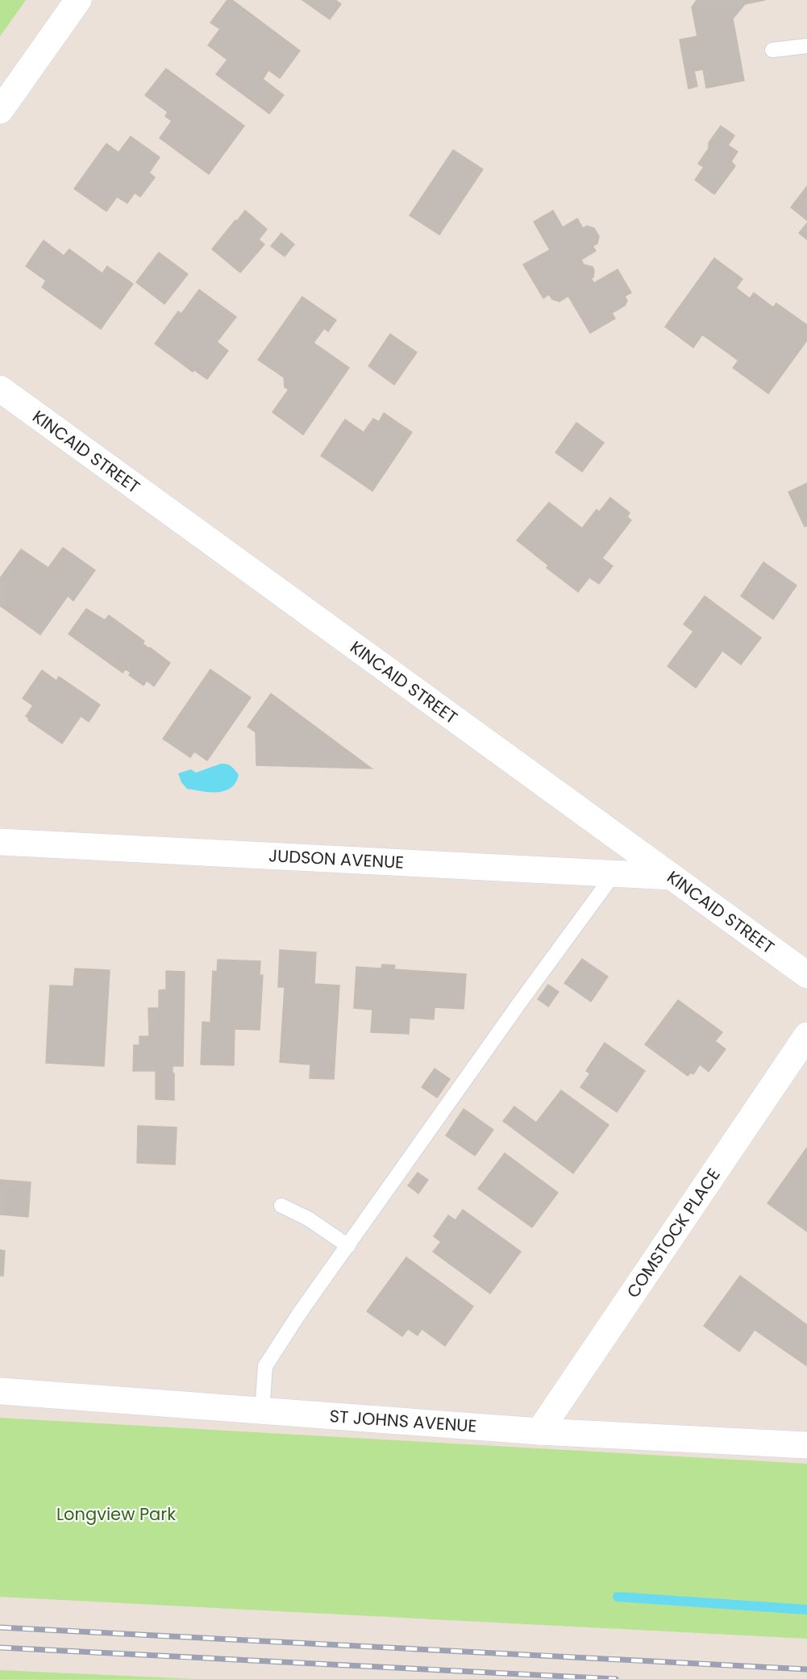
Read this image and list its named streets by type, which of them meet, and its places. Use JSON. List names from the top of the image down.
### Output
{
  "streets": {
    "street": [
      "KINCAID STREET",
      "JUDSON AVENUE",
      "COMSTOCK PLACE",
      "ST JOHNS AVENUE"
    ]
  },
  "crossings": [
    ["KINCAID STREET", "JUDSON AVENUE"],
    ["COMSTOCK PLACE", "ST JOHNS AVENUE"]
  ],
  "parks": ["Longview Park"]
}
